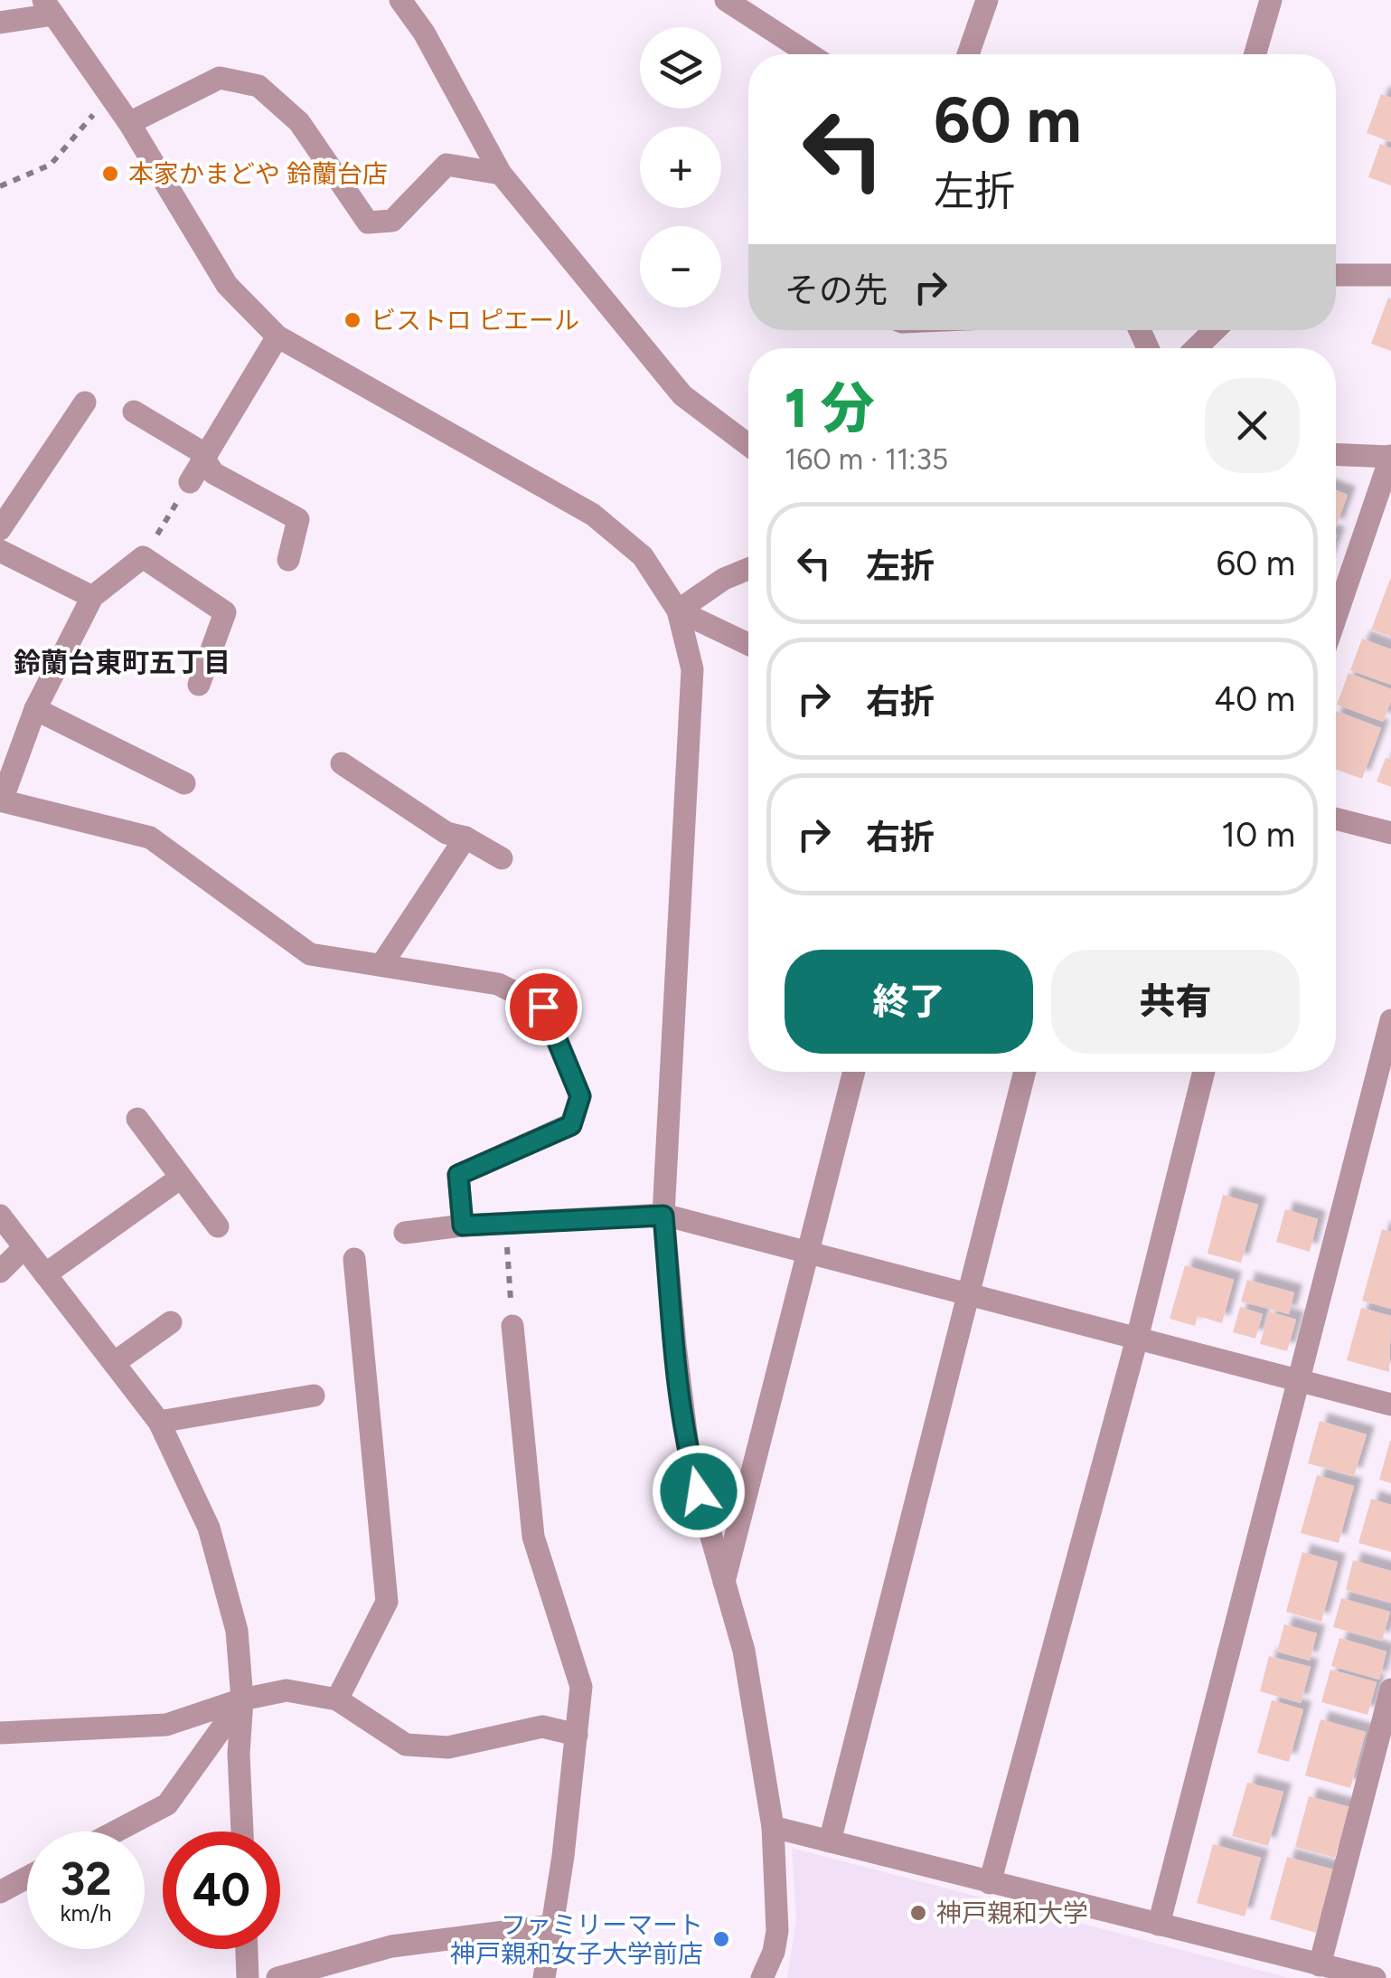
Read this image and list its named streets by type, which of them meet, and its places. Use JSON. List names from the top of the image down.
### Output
{
  "districts": ["鈴蘭台東町五丁目"],
  "places": [
    "本家かまどや 鈴蘭台店",
    "ビストロ ピエール",
    "神戸親和大学",
    "ファミリーマート 神戸親和女子大学前店"
  ],
  "page": {
    "map_buttons": ["+", "−"],
    "turn": ["60 m", "左折"],
    "then": "その先",
    "heading": ["1 分", "160 m · 11:35"],
    "list": [
      {
        "name": "左折",
        "value": "60 m"
      },
      {
        "name": "右折",
        "value": "40 m"
      },
      {
        "name": "右折",
        "value": "10 m"
      }
    ],
    "buttons": ["終了", "共有"],
    "speed": "32 km/h",
    "limit": "40"
  }
}
